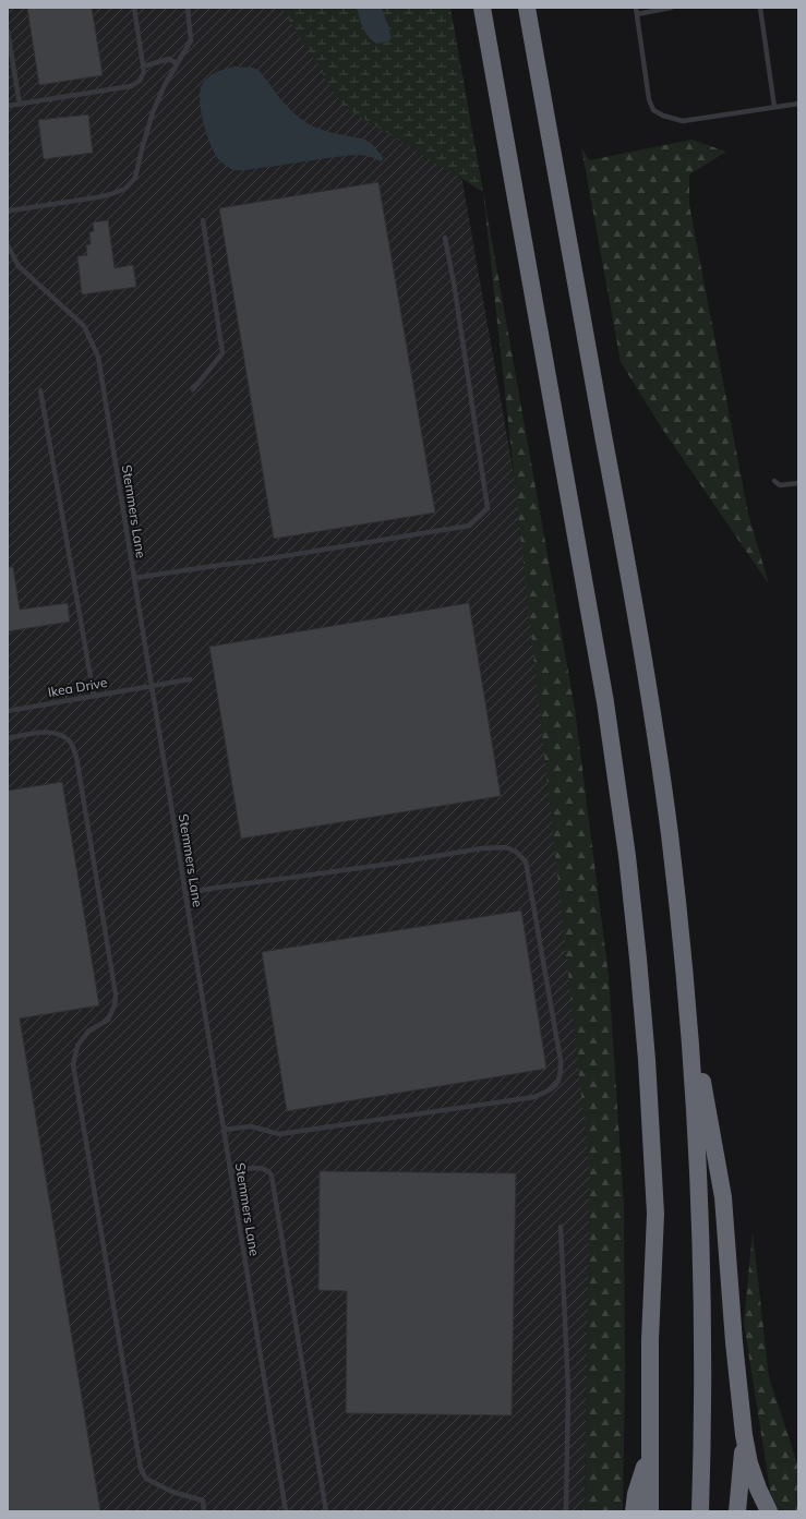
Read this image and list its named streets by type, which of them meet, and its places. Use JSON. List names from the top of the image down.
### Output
{
  "streets": {
    "lane": ["Stemmers Lane", "Ikea Drive"]
  },
  "crossings": [
    ["Stemmers Lane", "Ikea Drive"]
  ]
}
